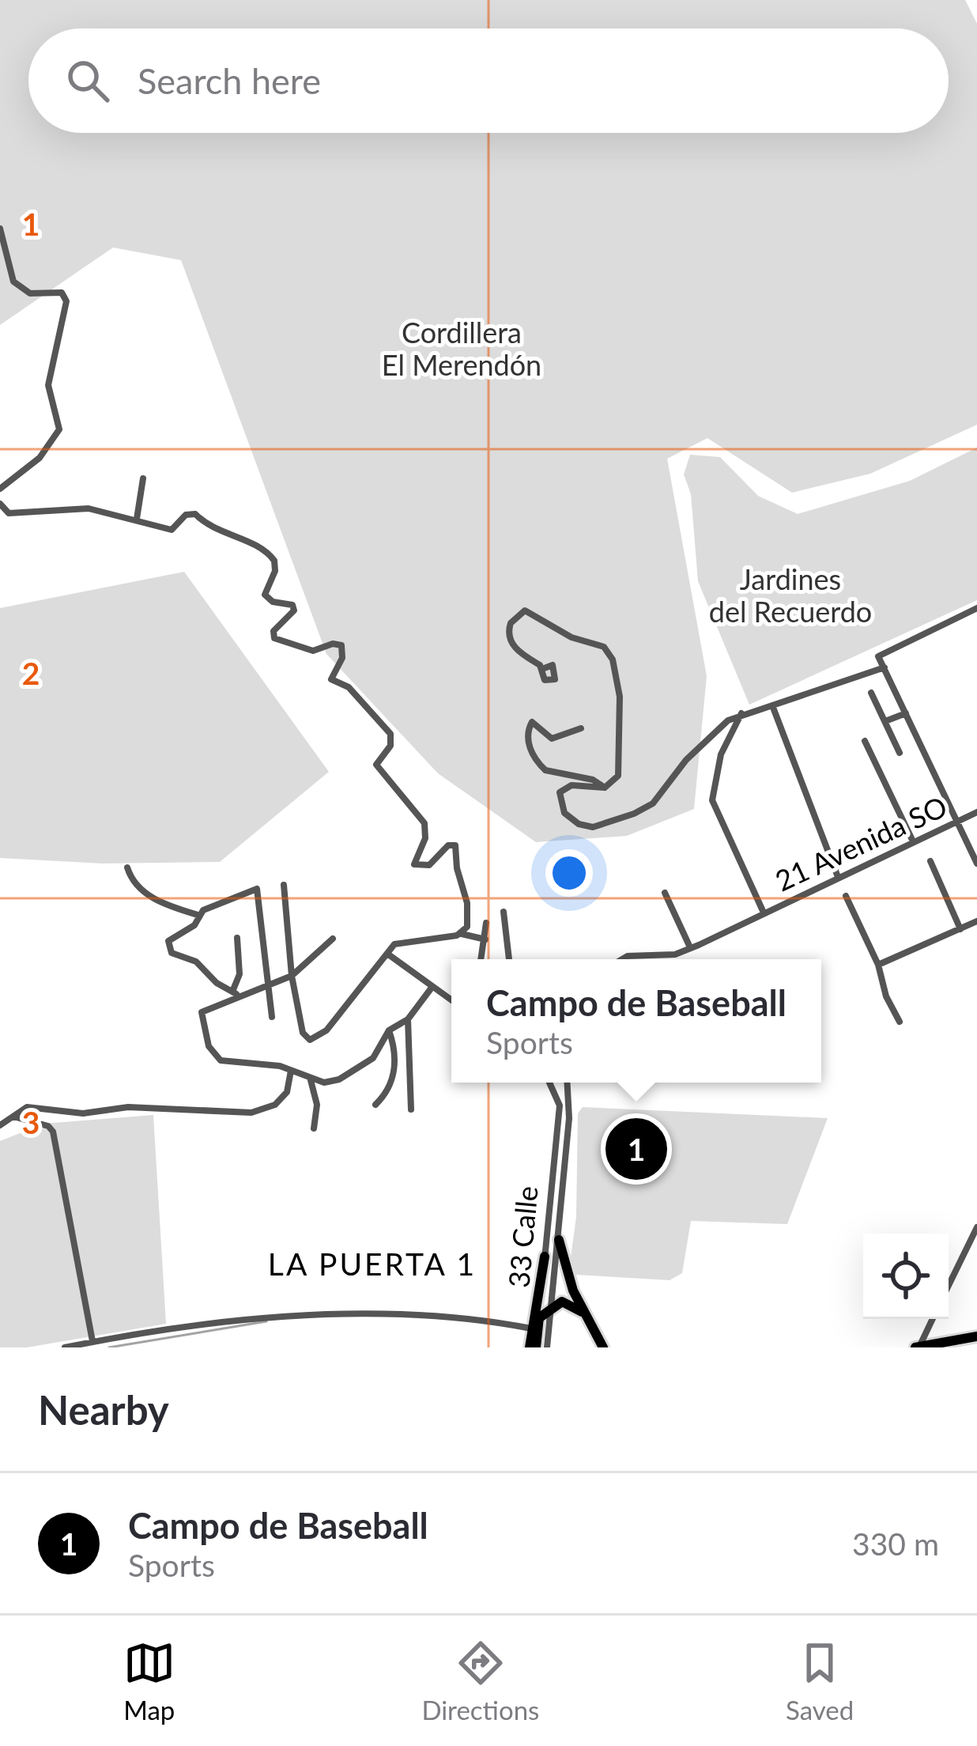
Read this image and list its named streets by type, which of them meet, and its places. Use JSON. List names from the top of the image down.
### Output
{
  "streets": {
    "main road": ["33 Calle"],
    "street": ["21 Avenida SO"]
  },
  "districts": ["LA PUERTA 1"],
  "parks": ["Cordillera El Merendón", "Jardines del Recuerdo"],
  "page": {
    "search": "Search here",
    "popup": ["Campo de Baseball", "Sports"],
    "pins": "1",
    "heading": "Nearby",
    "list": [
      {
        "mark": "1",
        "name": "Campo de Baseball",
        "note": "Sports",
        "value": "330 m"
      }
    ],
    "nav": ["Map", "Directions", "Saved"]
  },
  "grid": {
    "rows": ["1", "2", "3"]
  }
}
